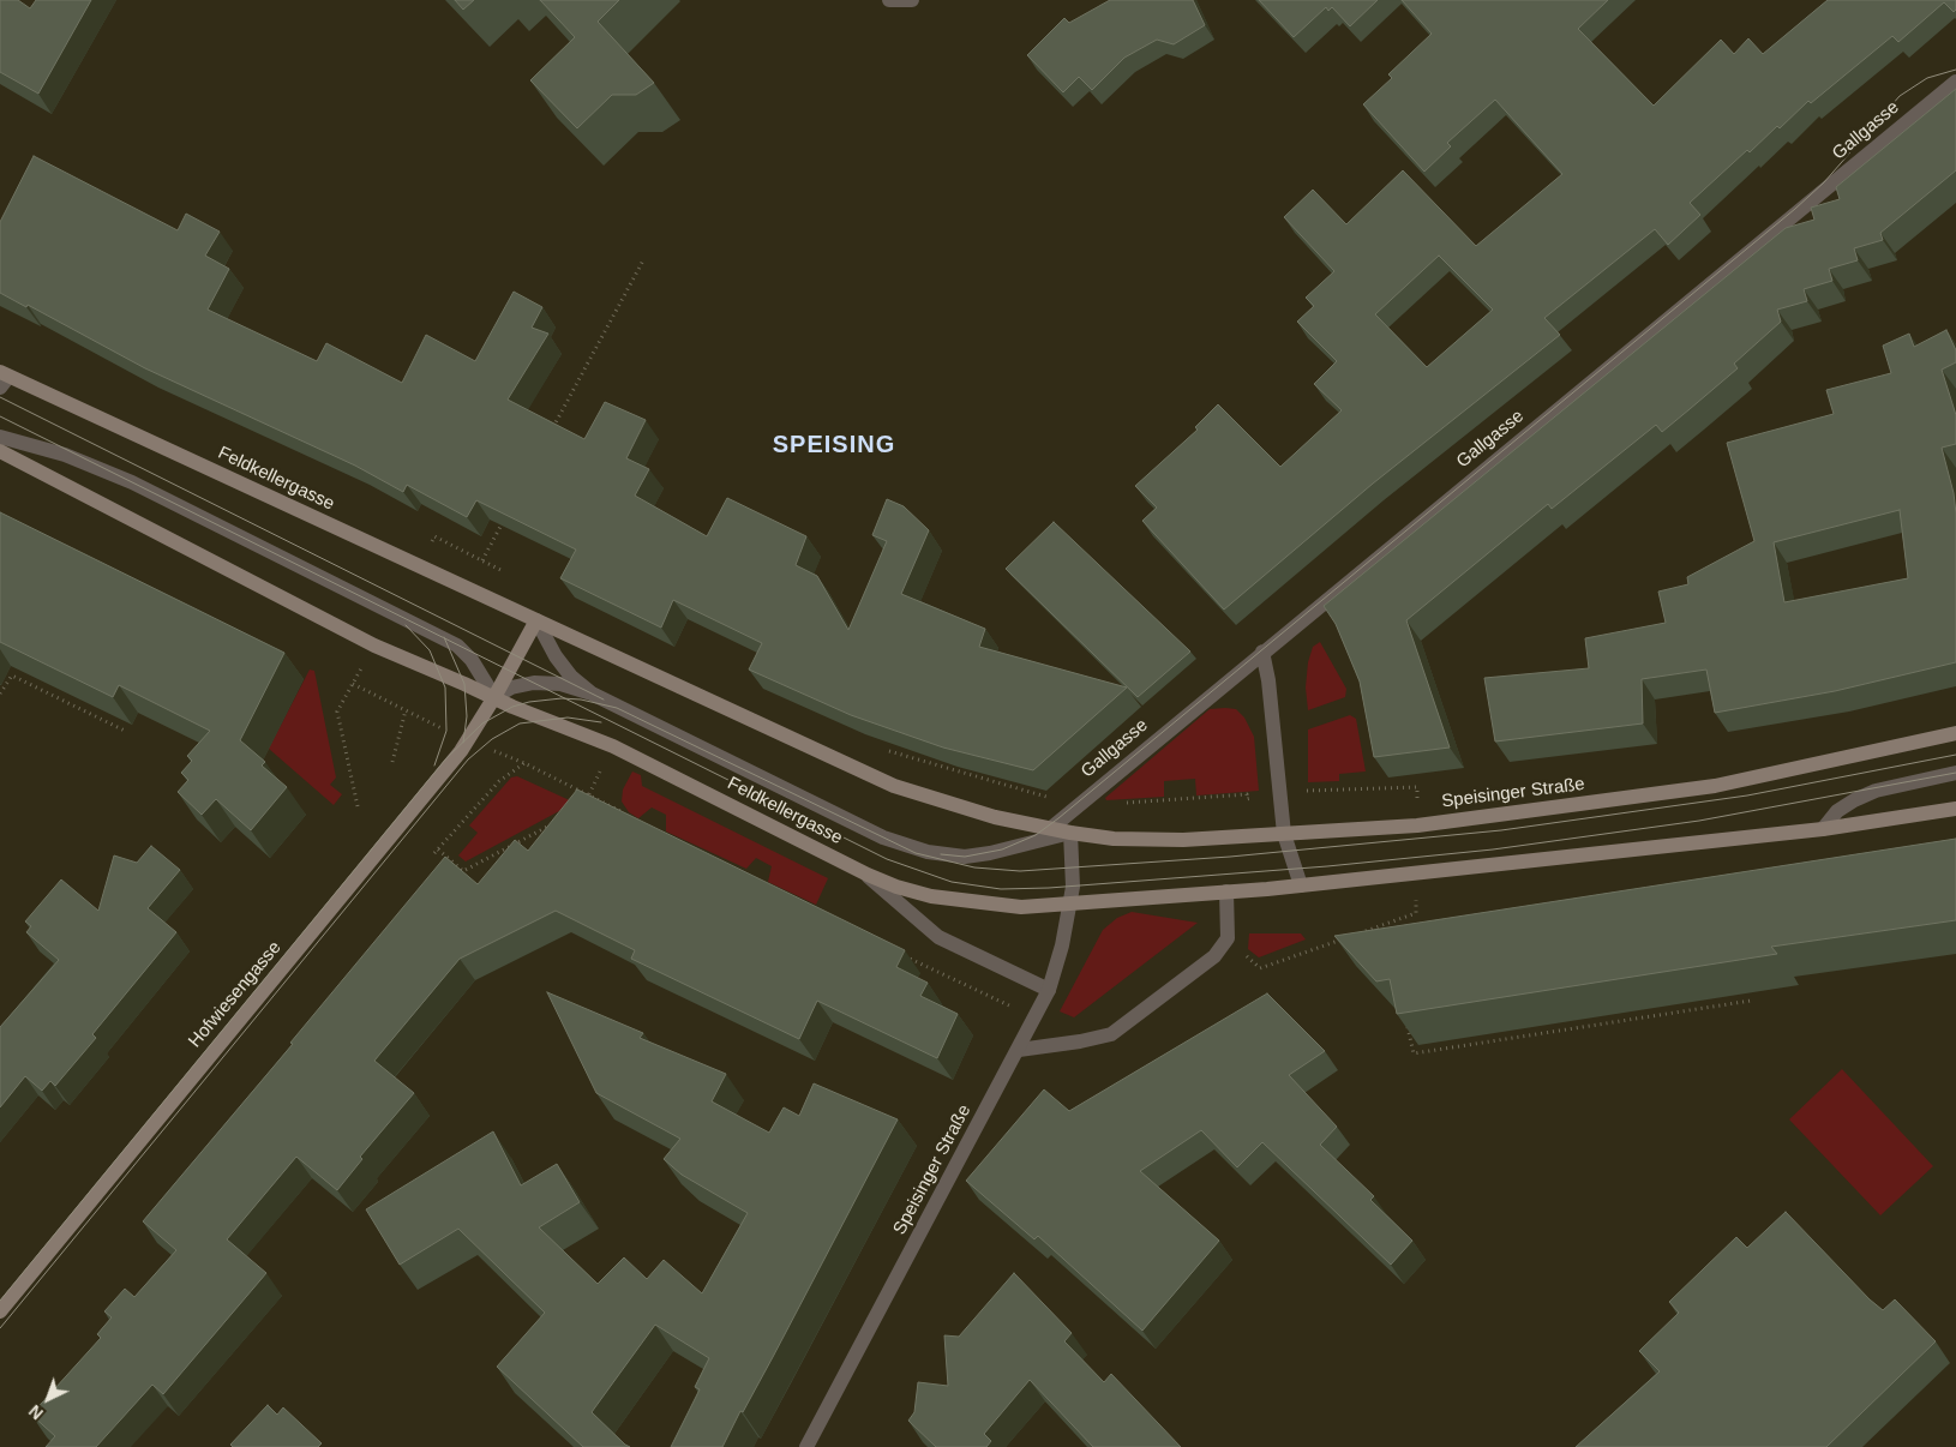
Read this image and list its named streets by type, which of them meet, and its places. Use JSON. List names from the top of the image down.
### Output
{
  "streets": {
    "main road": ["Feldkellergasse", "Speisinger Straße", "Hofwiesengasse"],
    "street": ["Gallgasse"]
  },
  "crossings": [
    ["Gallgasse", "Feldkellergasse"],
    ["Gallgasse", "Speisinger Straße"],
    ["Feldkellergasse", "Speisinger Straße"],
    ["Feldkellergasse", "Hofwiesengasse"]
  ],
  "districts": ["SPEISING"],
  "north": "bottom left"
}
